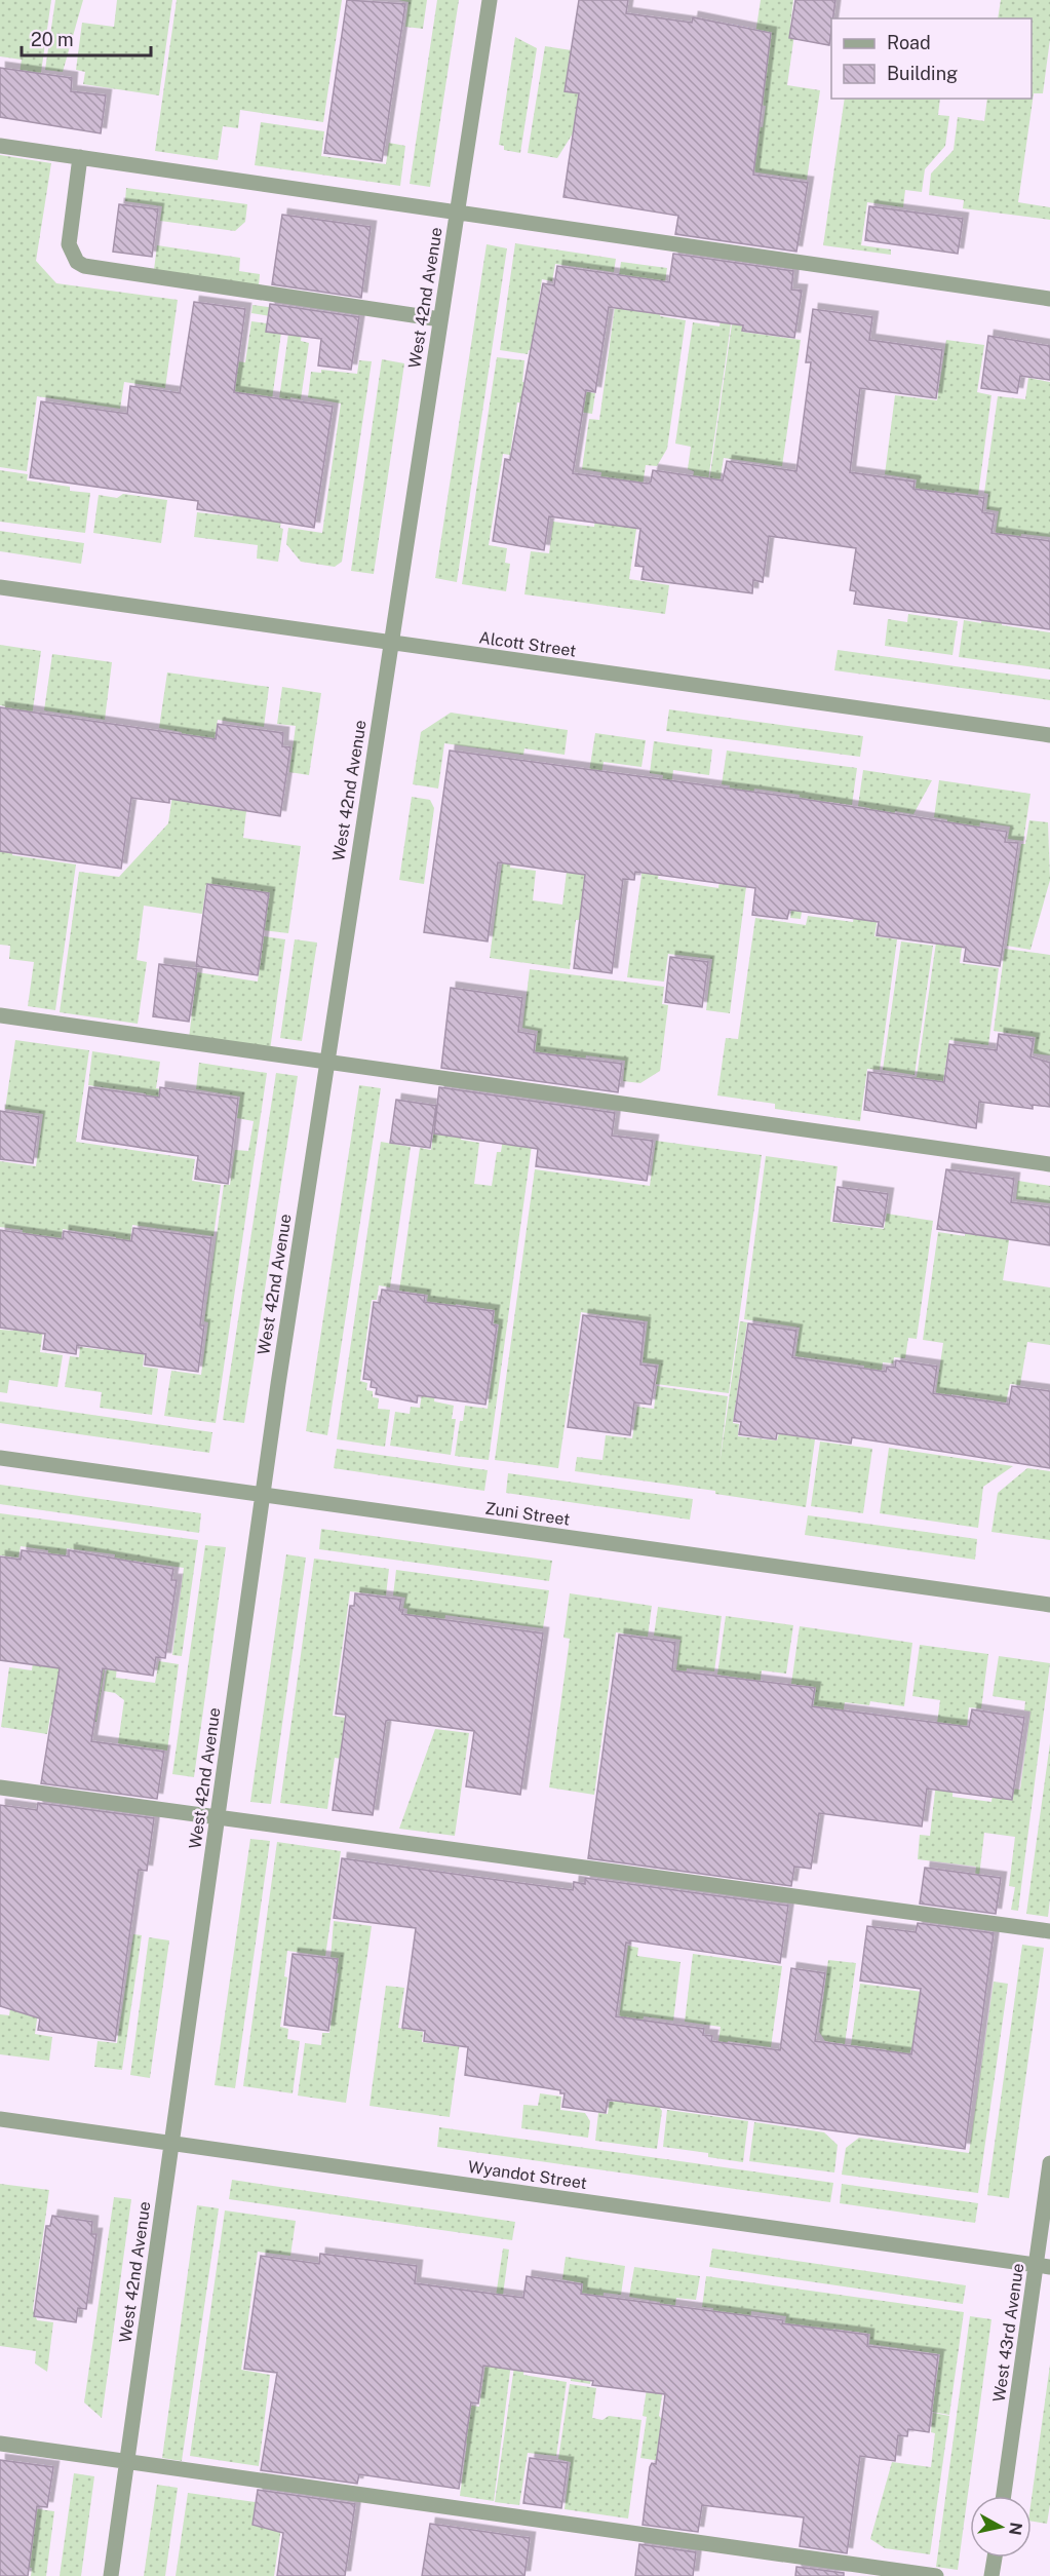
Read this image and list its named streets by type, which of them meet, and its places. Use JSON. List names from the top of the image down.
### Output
{
  "streets": {
    "street": [
      "West 42nd Avenue",
      "Alcott Street",
      "Zuni Street",
      "Wyandot Street",
      "West 43rd Avenue"
    ]
  },
  "crossings": [
    ["West 42nd Avenue", "Alcott Street"],
    ["West 42nd Avenue", "Zuni Street"],
    ["West 42nd Avenue", "Wyandot Street"],
    ["Wyandot Street", "West 43rd Avenue"]
  ],
  "legend": ["Road", "Building"],
  "scale_bar": "20 m",
  "north": "right"
}
